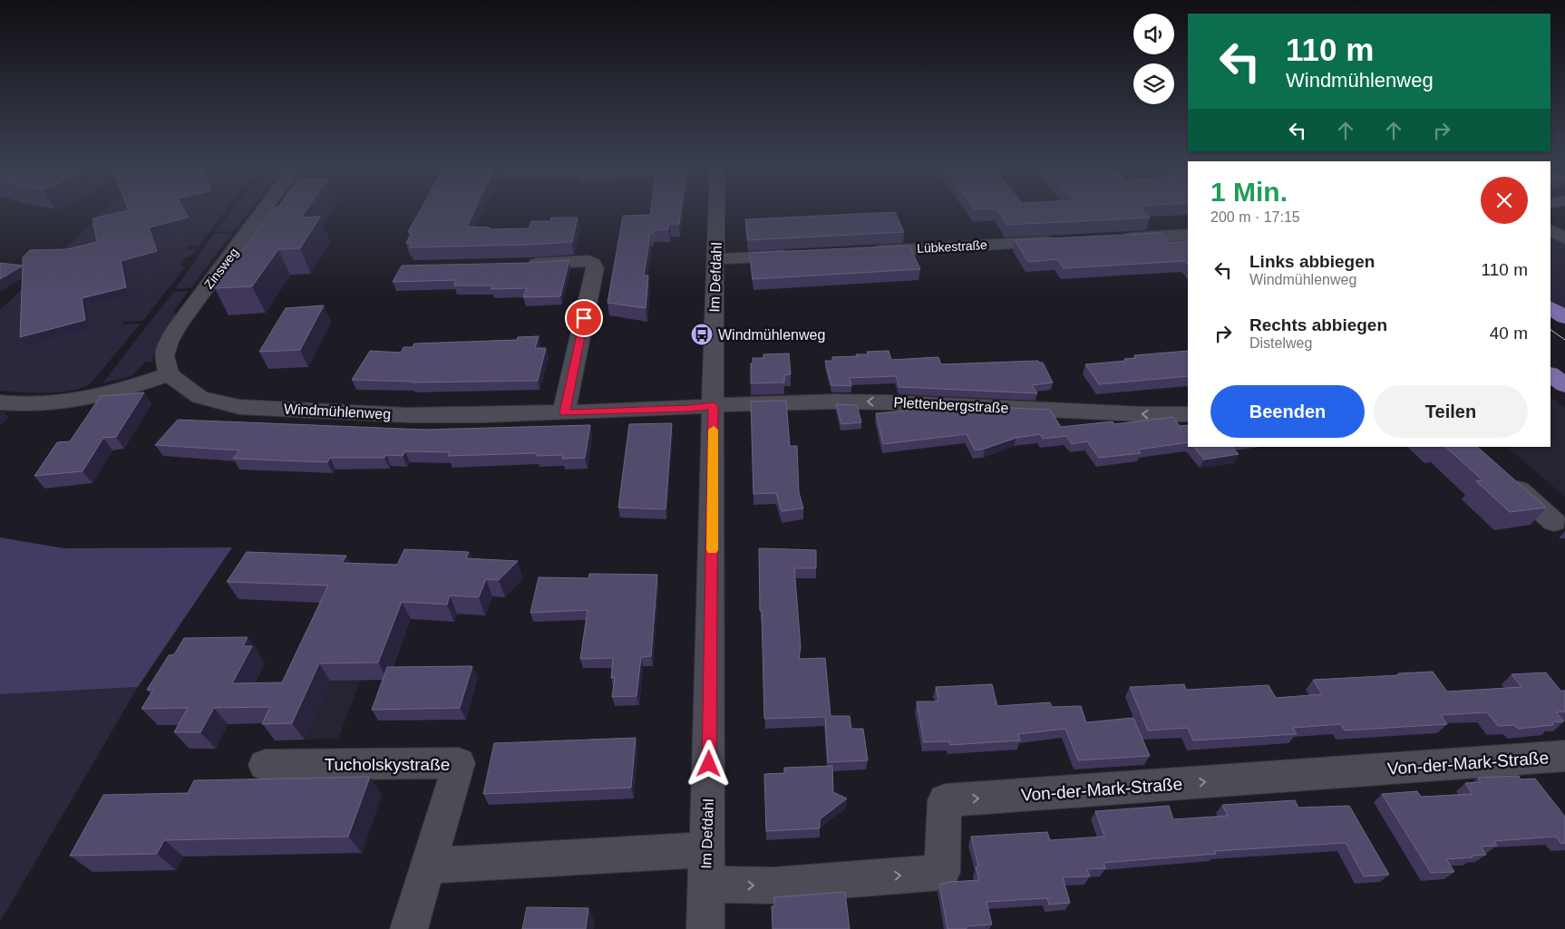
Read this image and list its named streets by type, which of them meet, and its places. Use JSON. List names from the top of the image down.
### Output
{
  "streets": {
    "street": [
      "Lübkestraße",
      "Zinsweg",
      "Im Defdahl",
      "Plettenbergstraße",
      "Windmühlenweg",
      "Von-der-Mark-Straße",
      "Tucholskystraße"
    ]
  },
  "crossings": [
    ["Zinsweg", "Windmühlenweg"],
    ["Im Defdahl", "Plettenbergstraße"],
    ["Im Defdahl", "Windmühlenweg"],
    ["Im Defdahl", "Von-der-Mark-Straße"],
    ["Plettenbergstraße", "Windmühlenweg"]
  ],
  "one_way": ["Von-der-Mark-Straße"],
  "places": {
    "bus stop": ["Windmühlenweg"]
  },
  "page": {
    "turn": ["110 m", "Windmühlenweg"],
    "heading": ["1 Min.", "200 m · 17:15"],
    "list": [
      {
        "name": "Links abbiegen",
        "note": "Windmühlenweg",
        "value": "110 m"
      },
      {
        "name": "Rechts abbiegen",
        "note": "Distelweg",
        "value": "40 m"
      }
    ],
    "buttons": ["Beenden", "Teilen"]
  }
}
